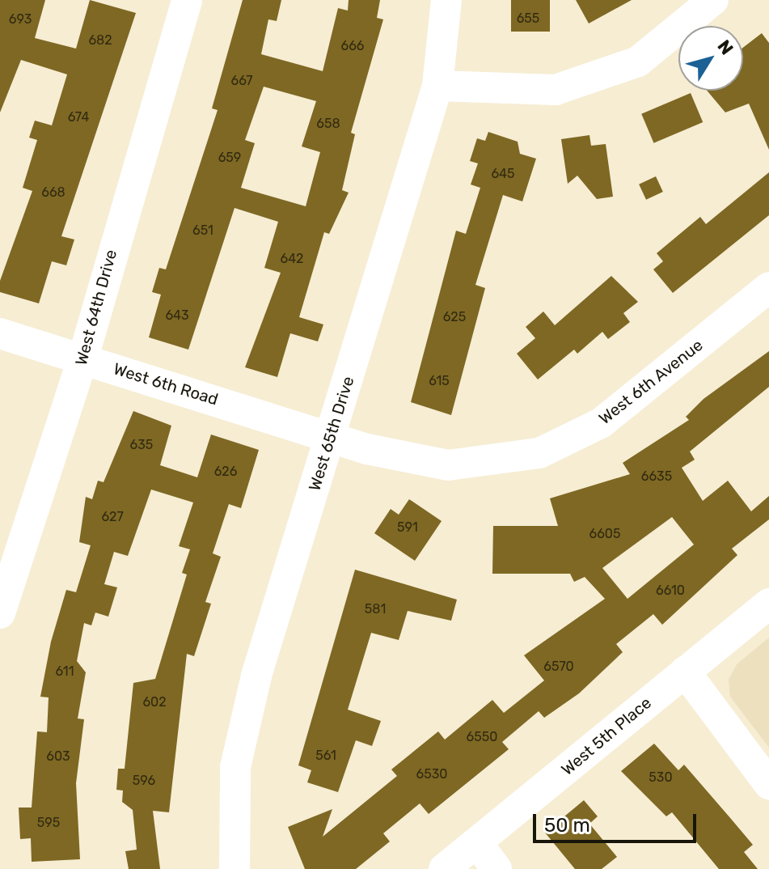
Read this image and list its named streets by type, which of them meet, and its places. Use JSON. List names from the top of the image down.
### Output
{
  "streets": {
    "street": [
      "West 64th Drive",
      "West 6th Avenue",
      "West 6th Road",
      "West 65th Drive",
      "West 5th Place"
    ]
  },
  "crossings": [
    ["West 64th Drive", "West 6th Road"],
    ["West 6th Avenue", "West 6th Road"],
    ["West 6th Avenue", "West 65th Drive"],
    ["West 6th Road", "West 65th Drive"]
  ],
  "house_numbers": [
    "655",
    "693",
    "682",
    "666",
    "667",
    "674",
    "658",
    "659",
    "645",
    "668",
    "651",
    "642",
    "643",
    "625",
    "615",
    "635",
    "626",
    "6635",
    "627",
    "591",
    "6605",
    "6610",
    "581",
    "6570",
    "611",
    "602",
    "6550",
    "561",
    "603",
    "6530",
    "530",
    "596",
    "595"
  ],
  "scale_bar": "50 m",
  "north": "top right"
}
